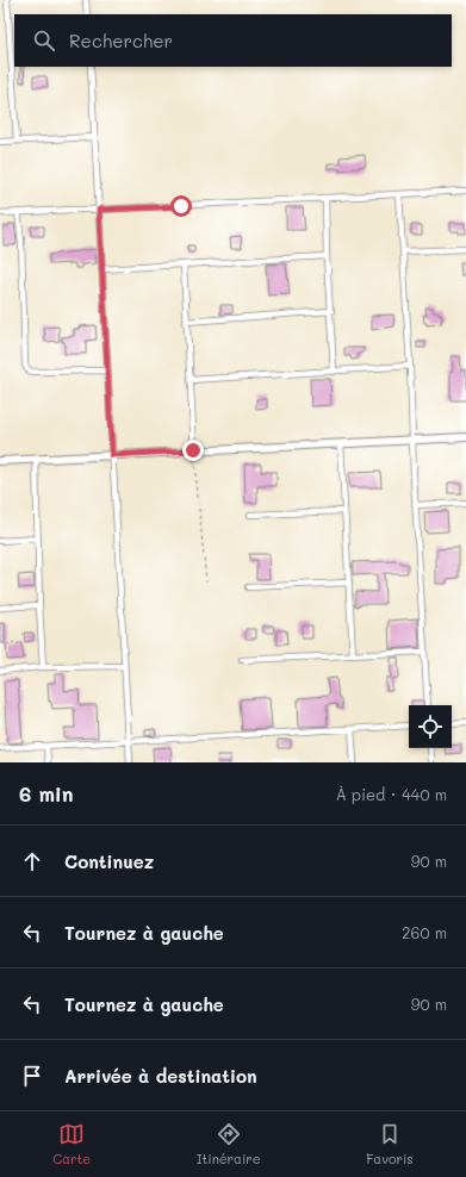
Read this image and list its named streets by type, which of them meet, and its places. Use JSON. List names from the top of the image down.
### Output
{
  "page": {
    "search": "Rechercher",
    "heading": ["6 min", "À pied · 440 m"],
    "list": [
      ["Continuez", "90 m"],
      ["Tournez à gauche", "260 m"],
      ["Tournez à gauche", "90 m"],
      "Arrivée à destination"
    ],
    "nav": ["Carte", "Itinéraire", "Favoris"]
  }
}
